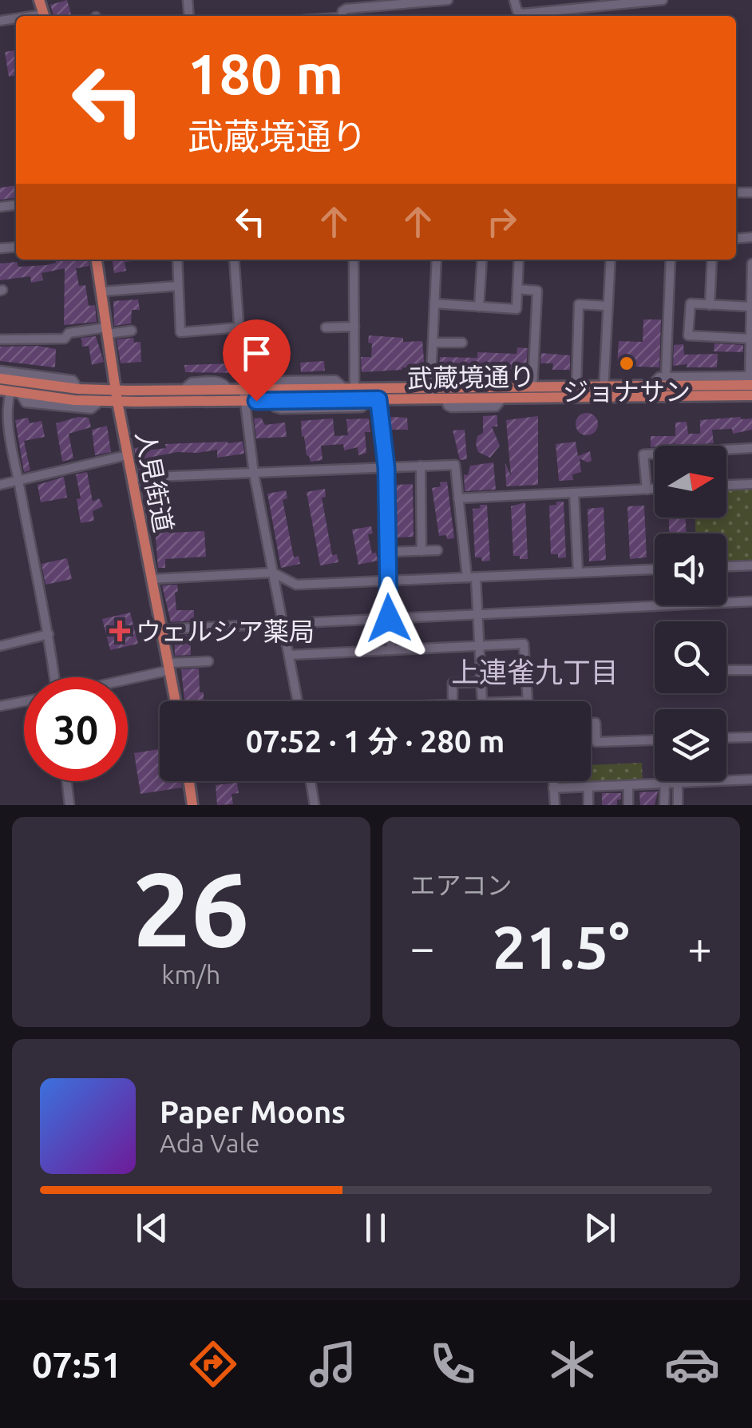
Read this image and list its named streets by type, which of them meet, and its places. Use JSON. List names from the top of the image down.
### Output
{
  "streets": {
    "main road": ["武蔵境通り", "人見街道"]
  },
  "crossings": [
    ["武蔵境通り", "人見街道"]
  ],
  "districts": ["上連雀九丁目"],
  "places": {
    "other": ["ジョナサン"],
    "health": ["ウェルシア薬局"]
  },
  "north": "right",
  "page": {
    "turn": ["180 m", "武蔵境通り"],
    "limit": "30",
    "trip": "07:52 · 1 分 · 280 m",
    "tile": [
      ["26", "km/h"],
      "エアコン"
    ],
    "heat": ["−", "21.5°", "+"],
    "song": ["Paper Moons", "Ada Vale"],
    "tabs": "07:51"
  }
}
